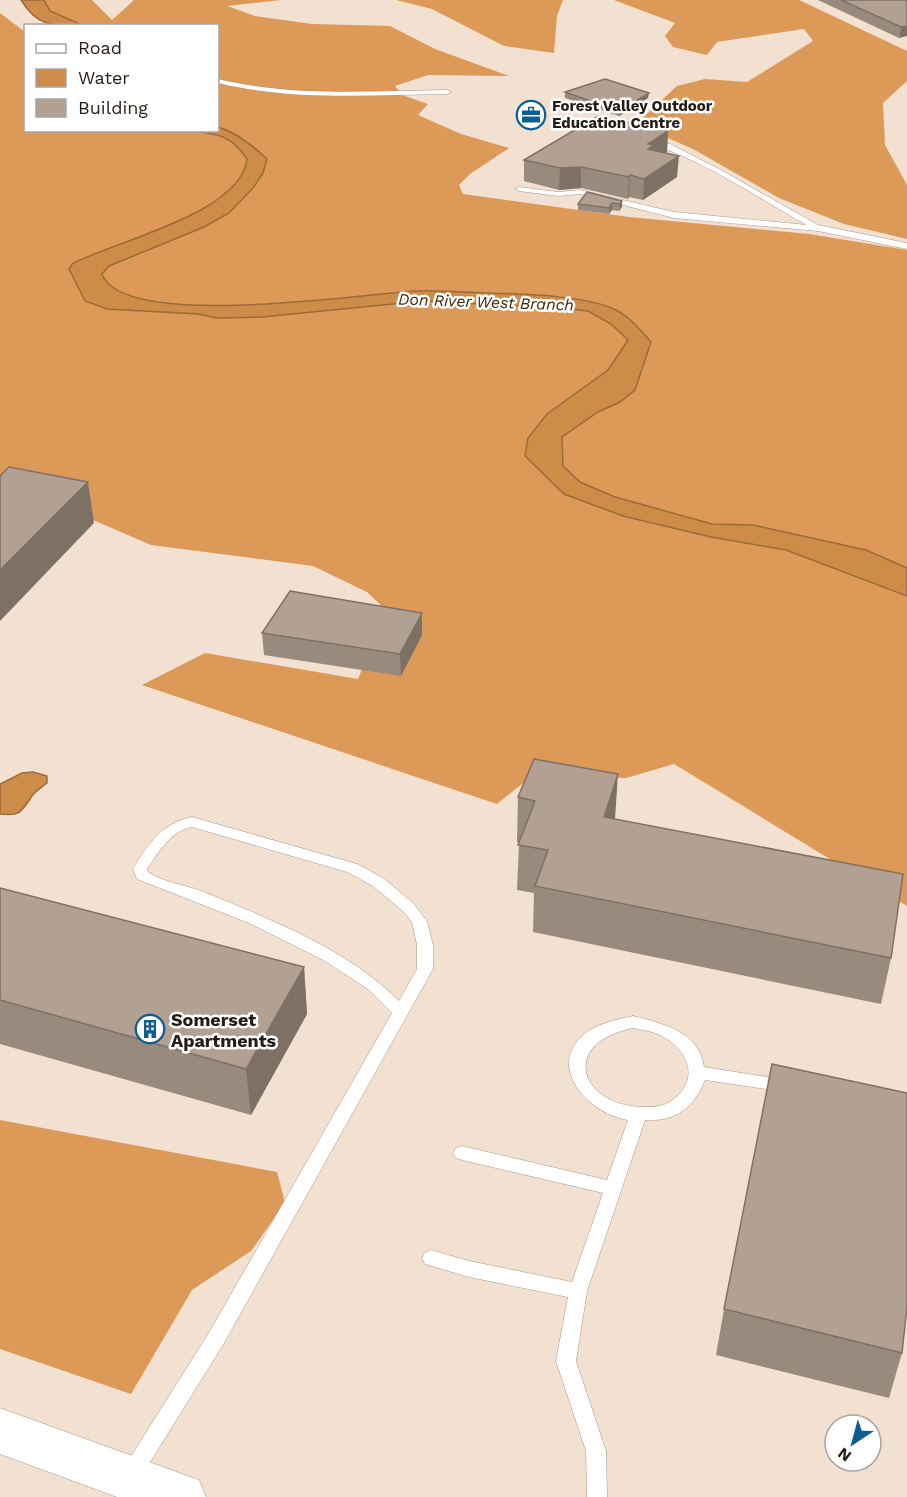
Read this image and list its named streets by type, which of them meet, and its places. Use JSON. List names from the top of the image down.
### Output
{
  "water": ["Don River West Branch"],
  "places": {
    "office": ["Forest Valley Outdoor Education Centre"],
    "building": ["Somerset Apartments"]
  },
  "legend": ["Road", "Water", "Building"],
  "north": "bottom left"
}
